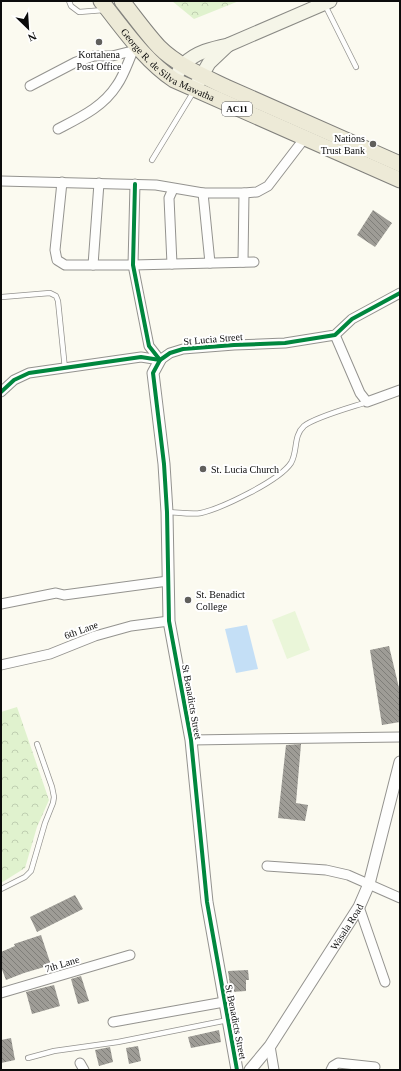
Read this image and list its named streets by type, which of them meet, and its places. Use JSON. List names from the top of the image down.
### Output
{
  "streets": {
    "main road": ["George R. de Silva Mawatha", "AC11"],
    "street": [
      "St Lucia Street",
      "6th Lane",
      "St Benadicts Street",
      "Wasala Road",
      "7th Lane"
    ]
  },
  "crossings": [
    ["St Lucia Street", "St Benadicts Street"],
    ["6th Lane", "St Benadicts Street"]
  ],
  "places": [
    "Kortahena Post Office",
    "Nations Trust Bank",
    "St. Lucia Church",
    "St. Benadict College"
  ],
  "north": "bottom right"
}
